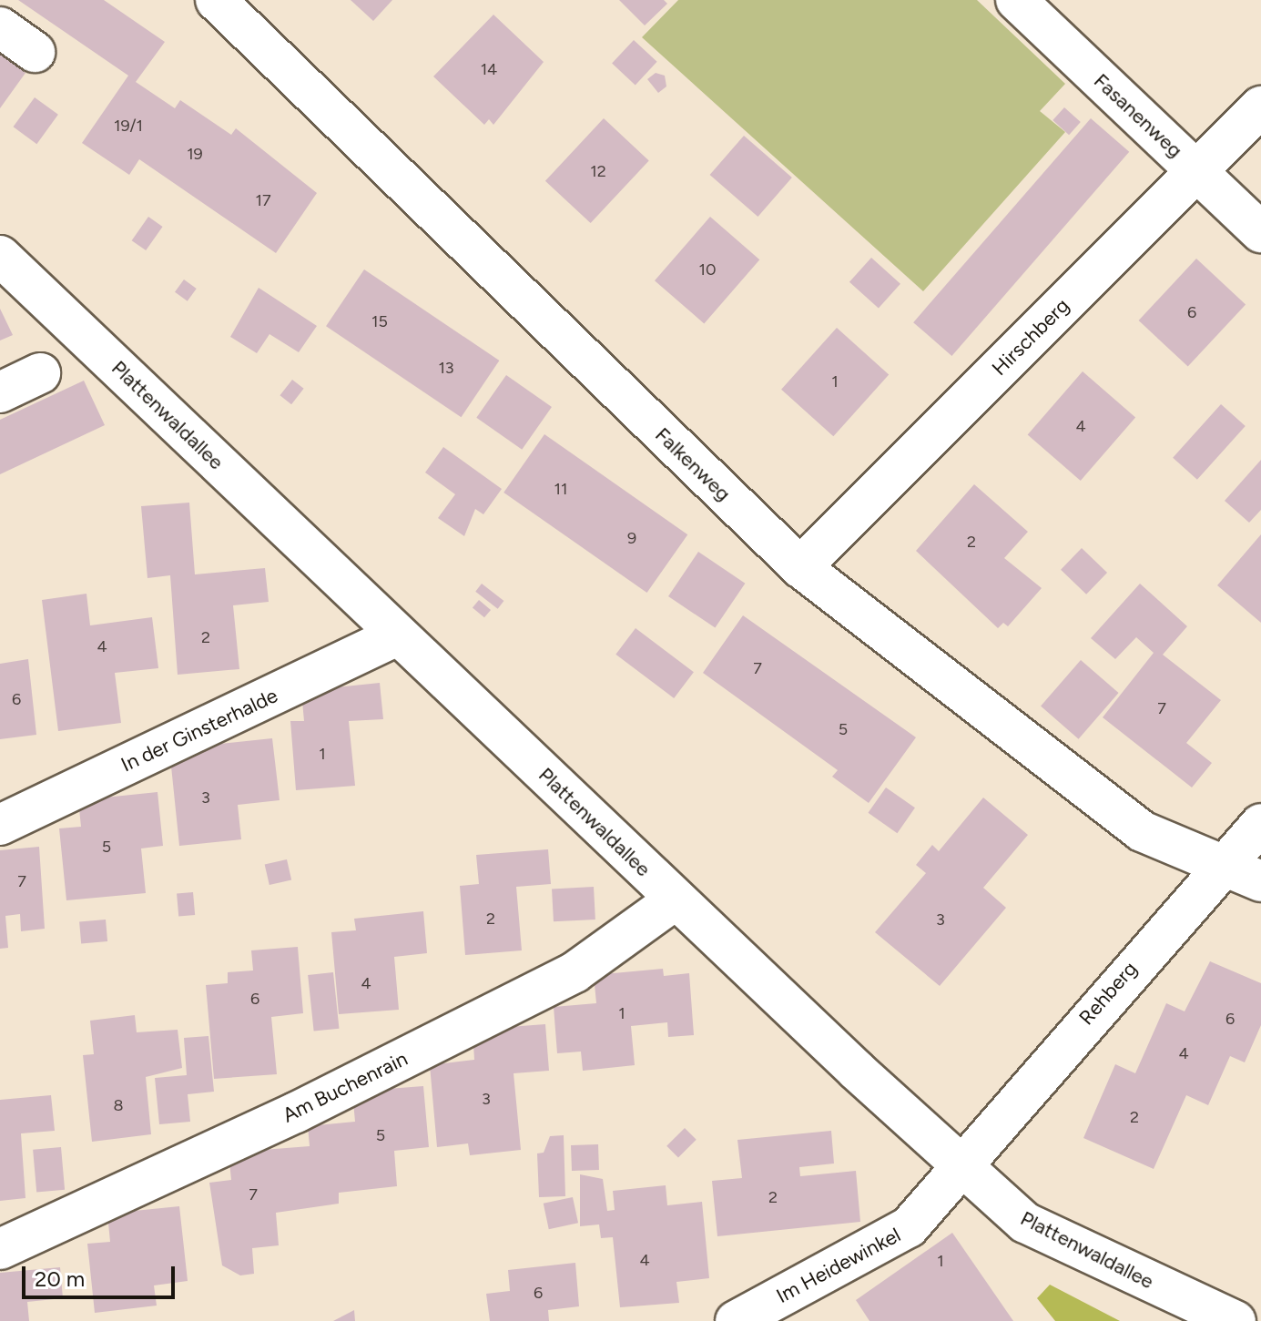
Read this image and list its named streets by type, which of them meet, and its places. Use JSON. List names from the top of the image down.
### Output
{
  "streets": {
    "street": [
      "Fasanenweg",
      "Hirschberg",
      "Plattenwaldallee",
      "Falkenweg",
      "In der Ginsterhalde",
      "Rehberg",
      "Am Buchenrain",
      "Im Heidewinkel"
    ]
  },
  "crossings": [
    ["Fasanenweg", "Hirschberg"],
    ["Hirschberg", "Falkenweg"],
    ["Plattenwaldallee", "In der Ginsterhalde"],
    ["Plattenwaldallee", "Rehberg"],
    ["Plattenwaldallee", "Am Buchenrain"],
    ["Plattenwaldallee", "Im Heidewinkel"],
    ["Falkenweg", "Rehberg"],
    ["Rehberg", "Im Heidewinkel"]
  ],
  "house_numbers": [
    "14",
    "19/1",
    "19",
    "12",
    "17",
    "10",
    "6",
    "15",
    "13",
    "1",
    "4",
    "11",
    "9",
    "2",
    "2",
    "4",
    "7",
    "6",
    "7",
    "5",
    "1",
    "3",
    "5",
    "7",
    "2",
    "3",
    "4",
    "6",
    "1",
    "6",
    "4",
    "3",
    "8",
    "2",
    "5",
    "7",
    "2",
    "4",
    "1",
    "6"
  ],
  "scale_bar": "20 m"
}
